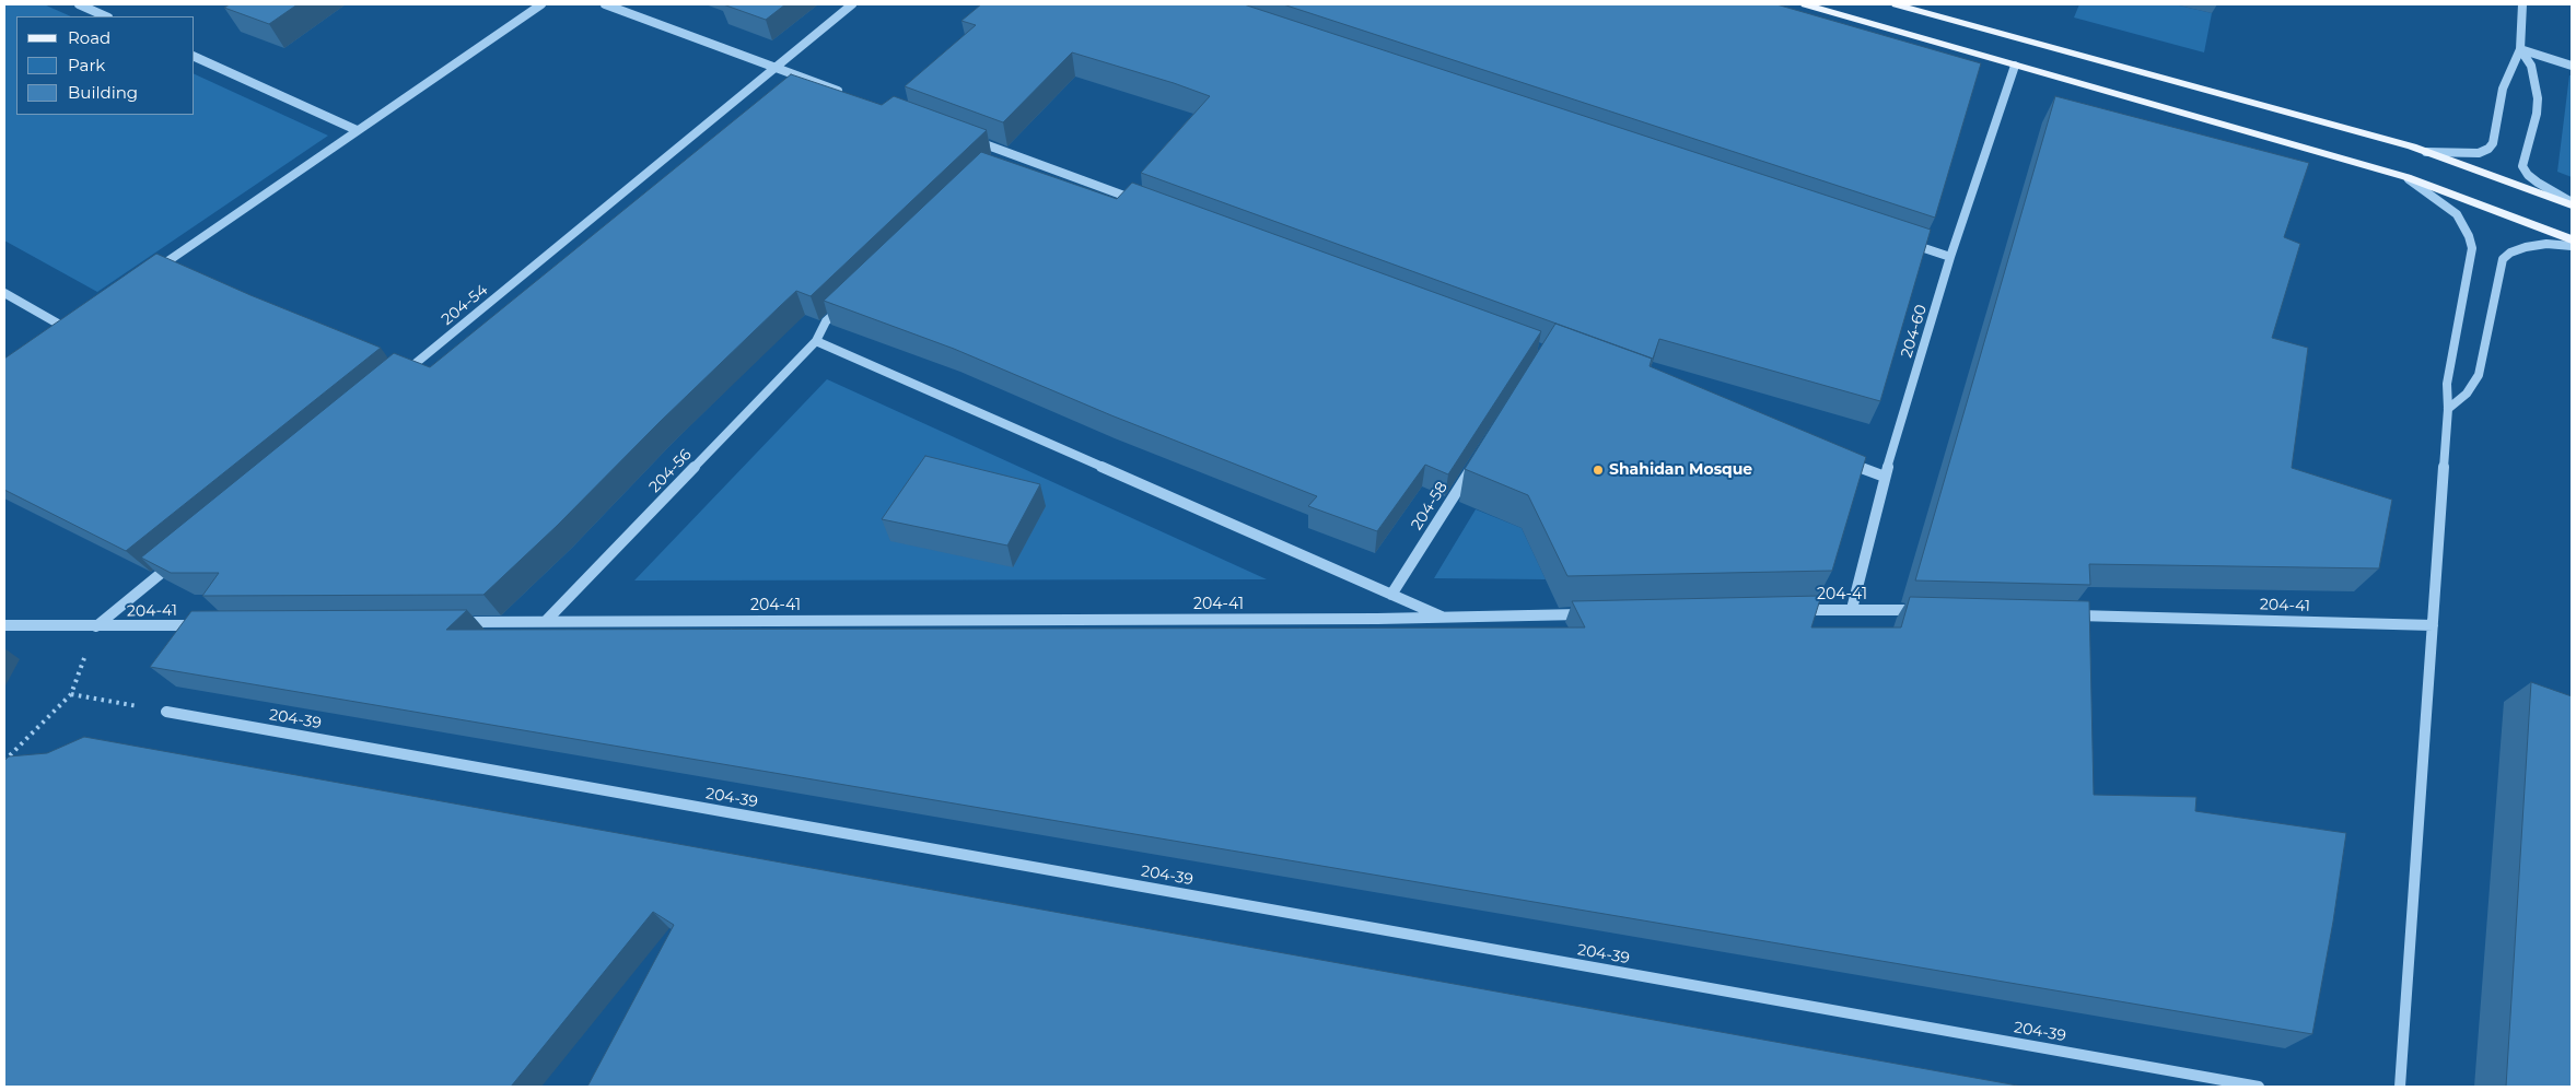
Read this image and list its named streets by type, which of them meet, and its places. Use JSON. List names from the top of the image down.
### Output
{
  "streets": {
    "street": [
      "204-54",
      "204-60",
      "204-56",
      "204-58",
      "204-41",
      "204-39"
    ]
  },
  "crossings": [
    ["204-60", "204-41"],
    ["204-56", "204-41"]
  ],
  "places": ["Shahidan Mosque"],
  "legend": ["Road", "Park", "Building"]
}
